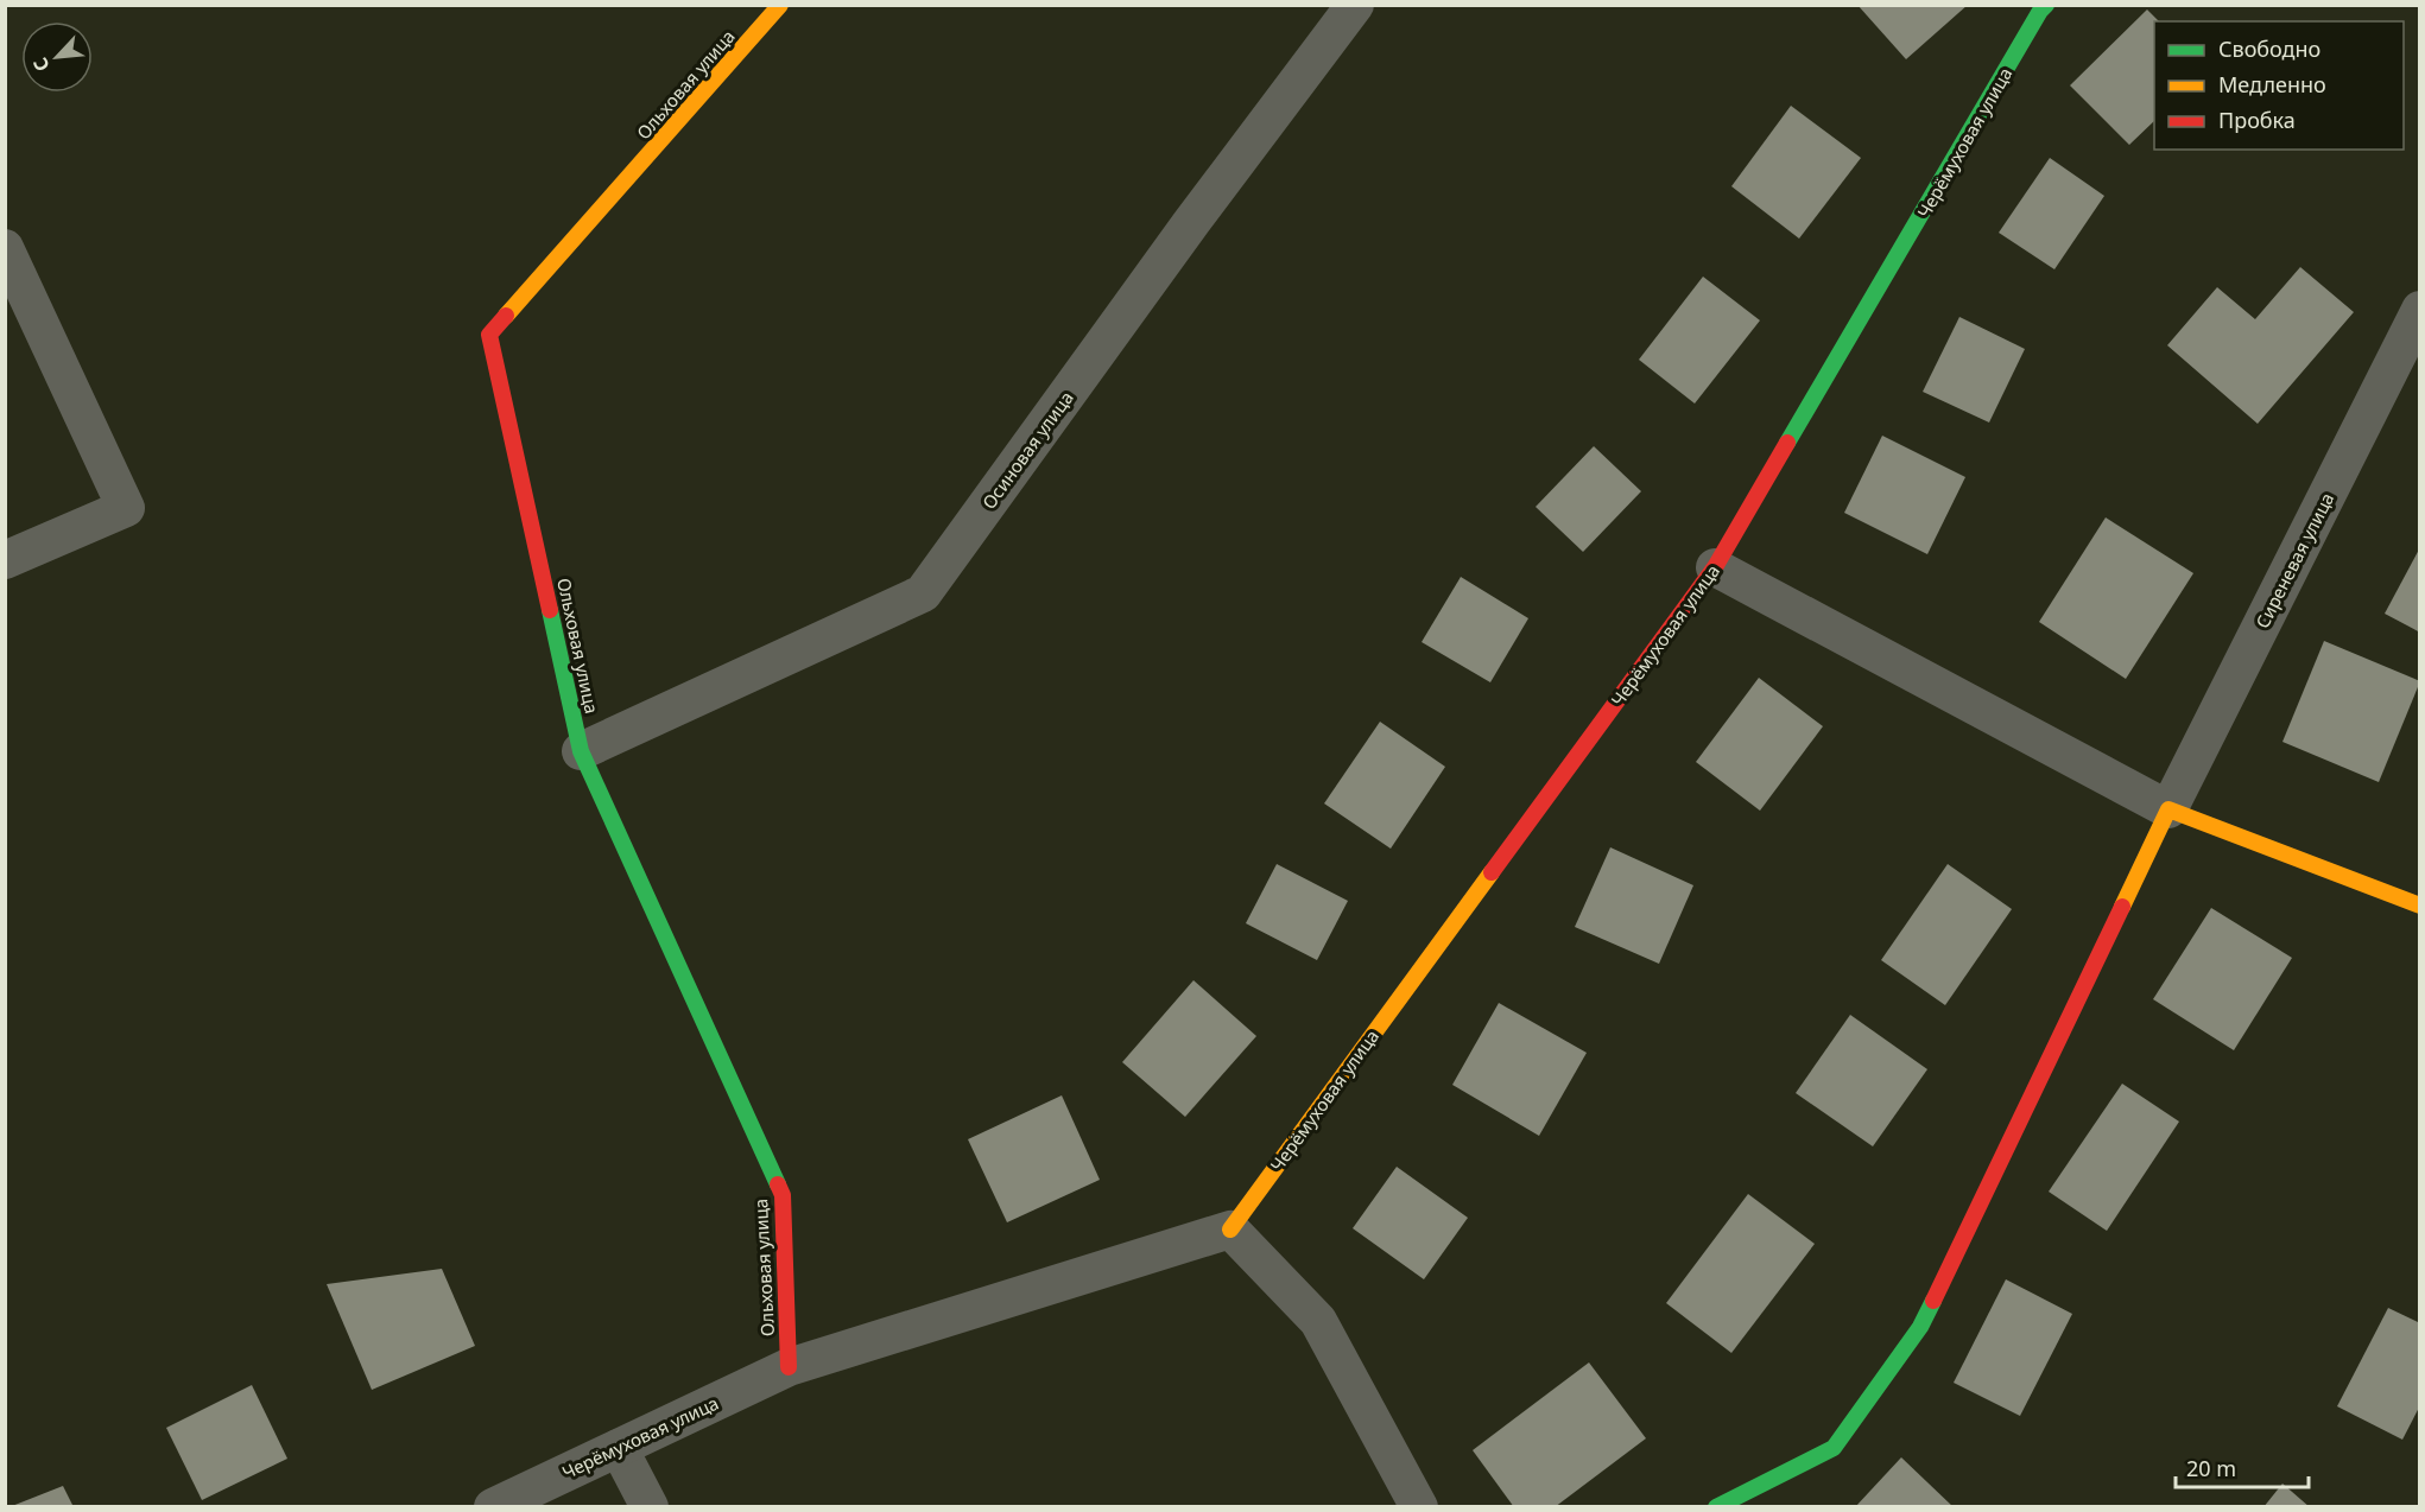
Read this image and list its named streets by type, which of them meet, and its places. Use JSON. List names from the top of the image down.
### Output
{
  "streets": {
    "street": [
      "Ольховая улица",
      "Черёмуховая улица",
      "Осиновая улица",
      "Сиреневая улица"
    ]
  },
  "crossings": [
    ["Ольховая улица", "Черёмуховая улица"],
    ["Ольховая улица", "Осиновая улица"]
  ],
  "legend": ["Свободно", "Медленно", "Пробка"],
  "scale_bar": "20 m",
  "north": "bottom left"
}
